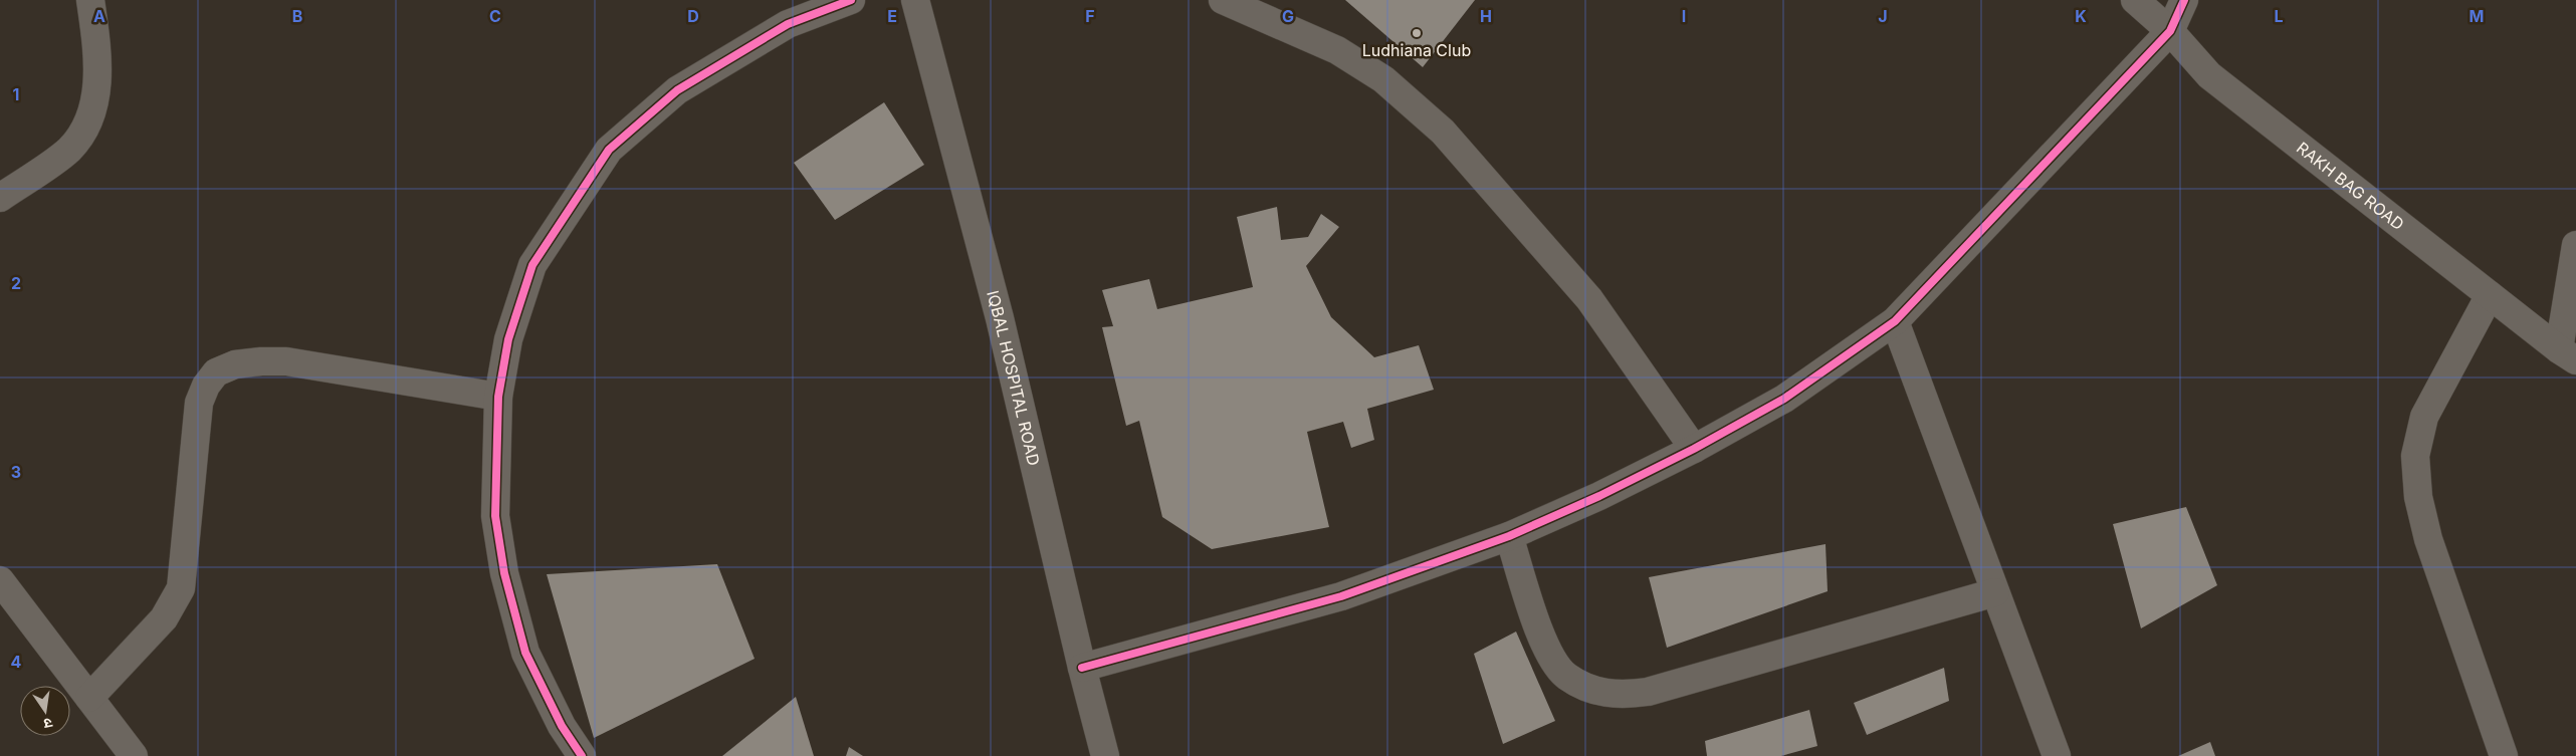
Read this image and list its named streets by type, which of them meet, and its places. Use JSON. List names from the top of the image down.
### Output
{
  "streets": {
    "street": ["RAKH BAG ROAD", "IQBAL HOSPITAL ROAD"]
  },
  "places": ["Ludhiana Club"],
  "north": "bottom",
  "grid": {
    "columns": [
      "A",
      "B",
      "C",
      "D",
      "E",
      "F",
      "G",
      "H",
      "I",
      "J",
      "K",
      "L",
      "M"
    ],
    "rows": [
      "1",
      "2",
      "3",
      "4"
    ]
  }
}
